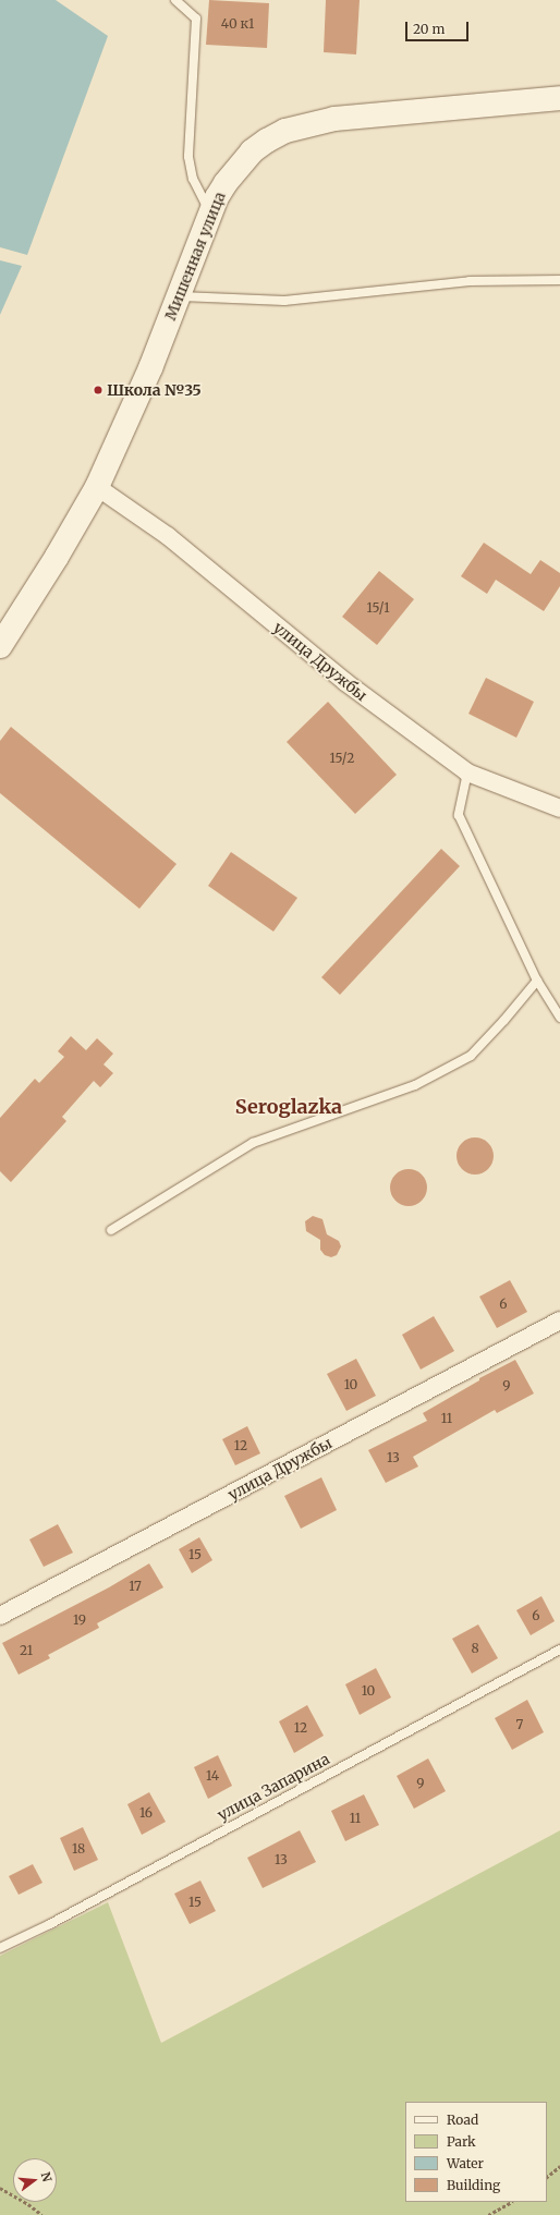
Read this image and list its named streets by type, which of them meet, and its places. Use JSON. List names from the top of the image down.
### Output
{
  "streets": {
    "main road": ["Мишенная улица"],
    "street": ["улица Дружбы"],
    "lane": ["улица Запарина"]
  },
  "crossings": [
    ["Мишенная улица", "улица Дружбы"]
  ],
  "districts": ["Seroglazka"],
  "places": ["Школа №35"],
  "house_numbers": [
    "40 к1",
    "15/1",
    "15/2",
    "6",
    "10",
    "9",
    "11",
    "12",
    "13",
    "15",
    "17",
    "6",
    "19",
    "8",
    "21",
    "10",
    "7",
    "12",
    "14",
    "9",
    "16",
    "11",
    "18",
    "13",
    "15"
  ],
  "legend": [
    "Road",
    "Park",
    "Water",
    "Building"
  ],
  "scale_bar": "20 m",
  "north": "right"
}
